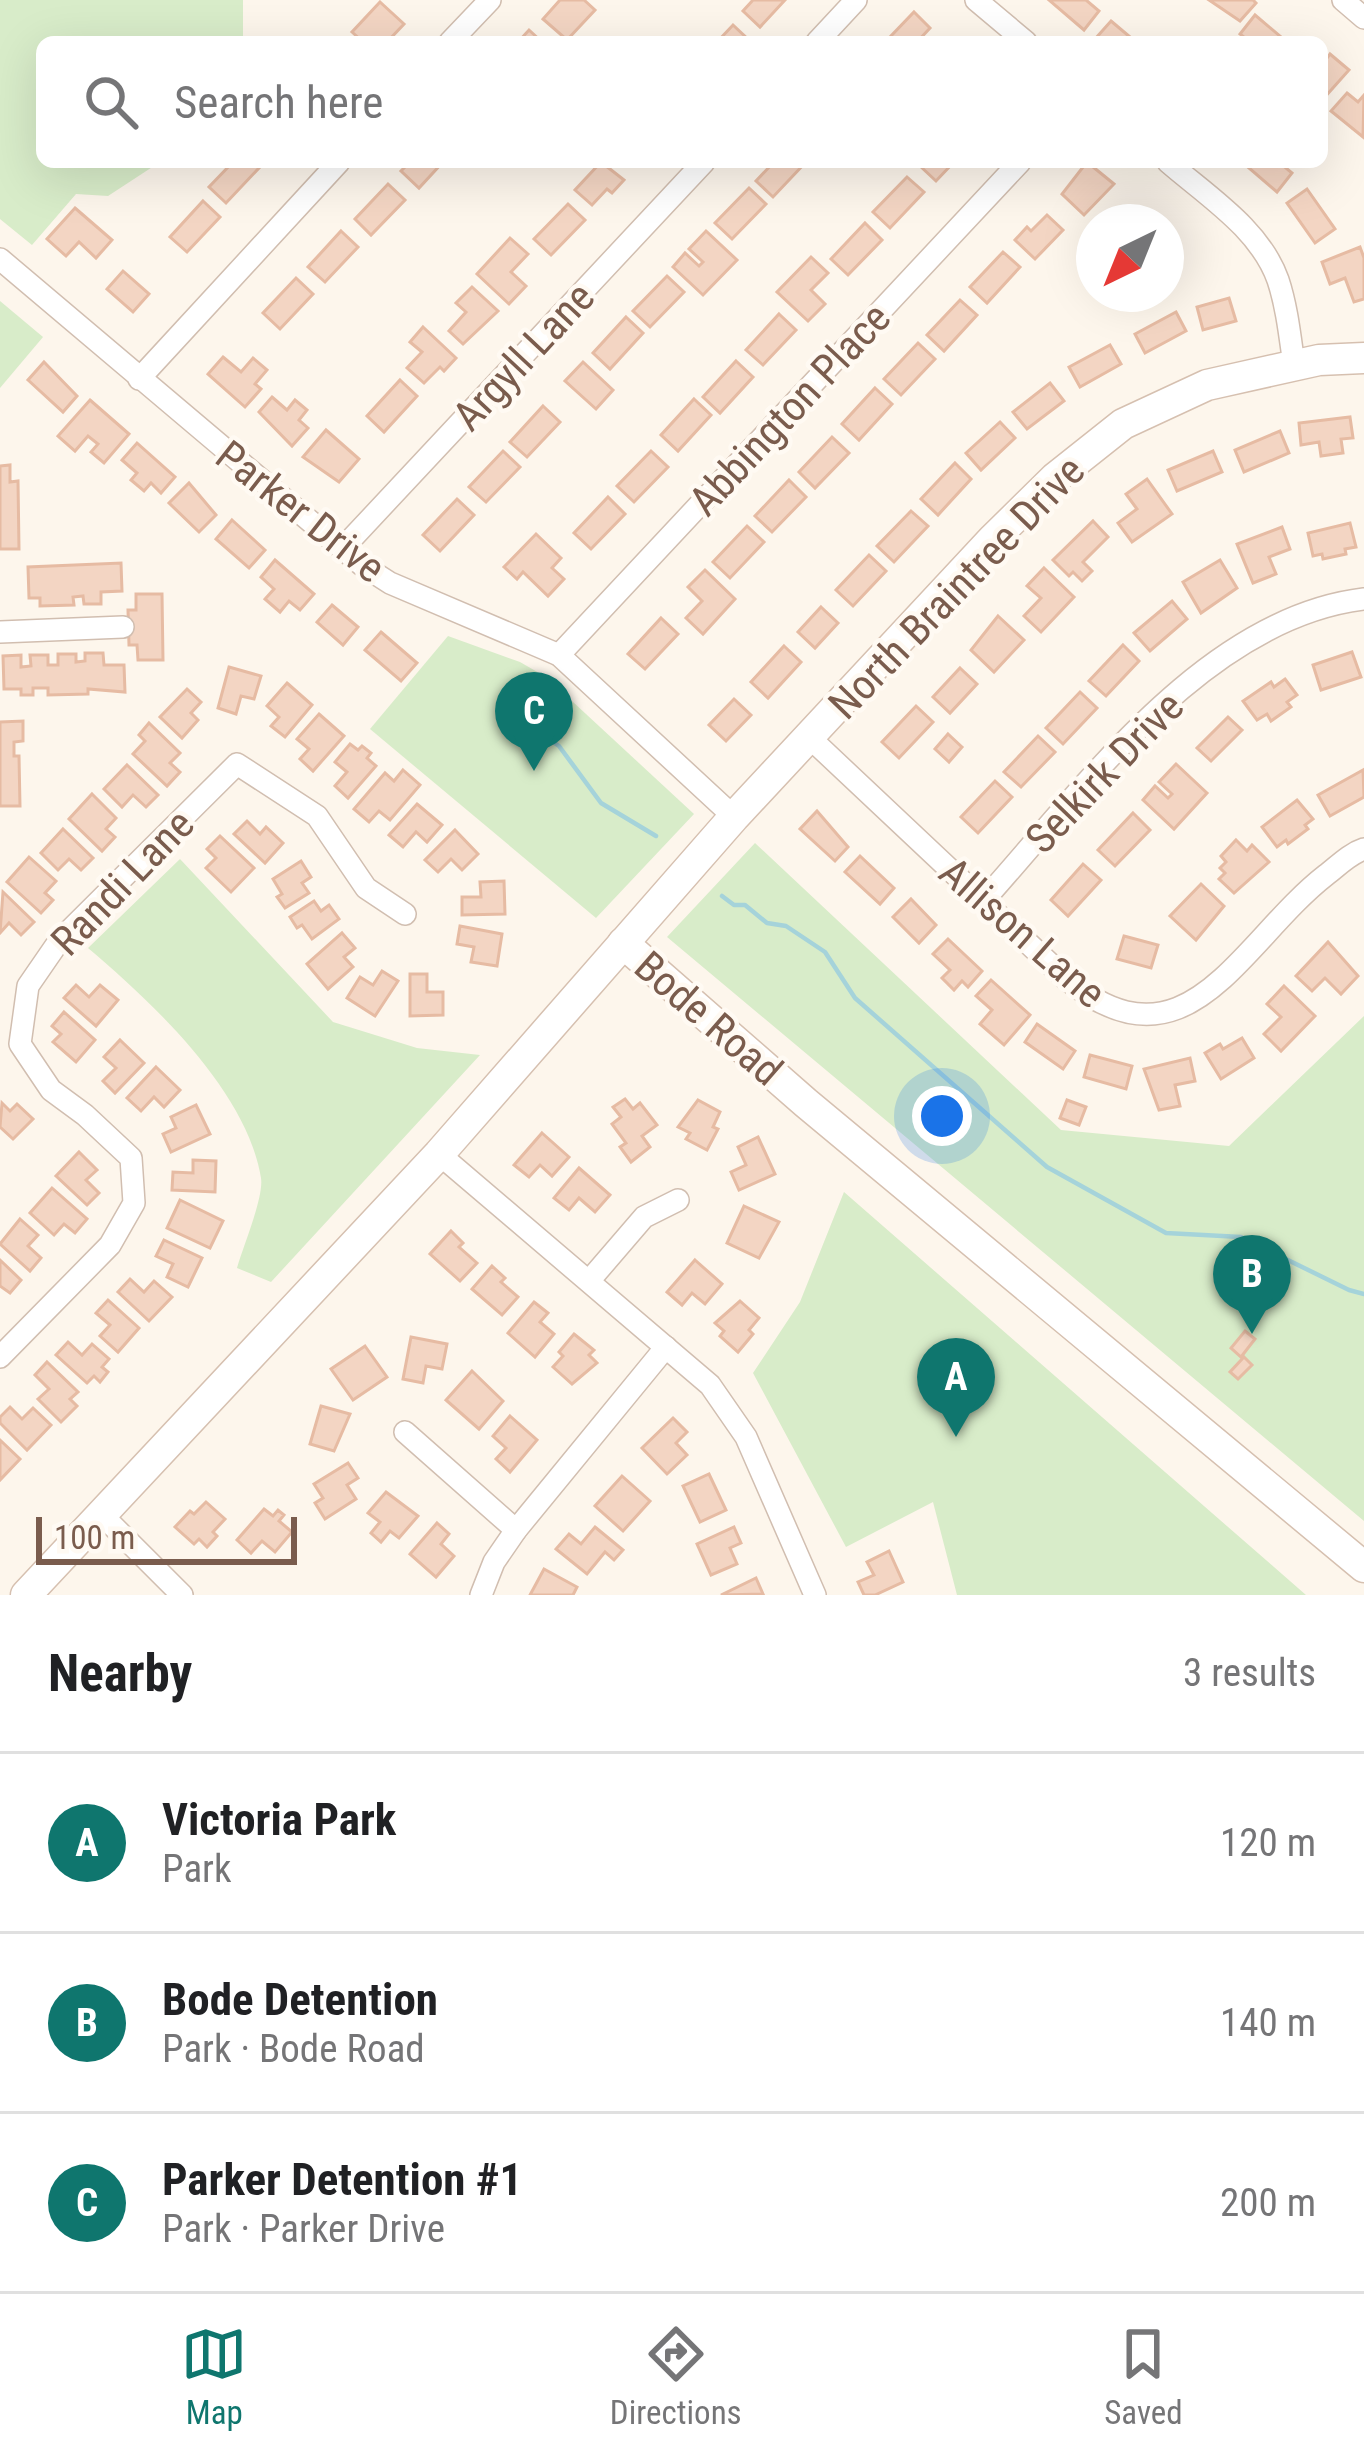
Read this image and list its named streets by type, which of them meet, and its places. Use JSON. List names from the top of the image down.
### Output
{
  "streets": {
    "street": [
      "Argyll Lane",
      "Abbington Place",
      "Parker Drive",
      "North Braintree Drive",
      "Selkirk Drive",
      "Randi Lane",
      "Allison Lane",
      "Bode Road"
    ]
  },
  "crossings": [
    ["Argyll Lane", "Parker Drive"],
    ["Abbington Place", "Parker Drive"],
    ["Parker Drive", "North Braintree Drive"],
    ["North Braintree Drive", "Allison Lane"],
    ["North Braintree Drive", "Bode Road"],
    ["Selkirk Drive", "Allison Lane"]
  ],
  "scale_bar": "100 m",
  "north": "bottom left",
  "page": {
    "search": "Search here",
    "pins": ["C", "B", "A"],
    "scale": "100 m",
    "heading": ["Nearby", "3 results"],
    "list": [
      {
        "mark": "A",
        "name": "Victoria Park",
        "note": "Park",
        "value": "120 m"
      },
      {
        "mark": "B",
        "name": "Bode Detention",
        "note": "Park · Bode Road",
        "value": "140 m"
      },
      {
        "mark": "C",
        "name": "Parker Detention #1",
        "note": "Park · Parker Drive",
        "value": "200 m"
      }
    ],
    "nav": ["Map", "Directions", "Saved"]
  }
}
